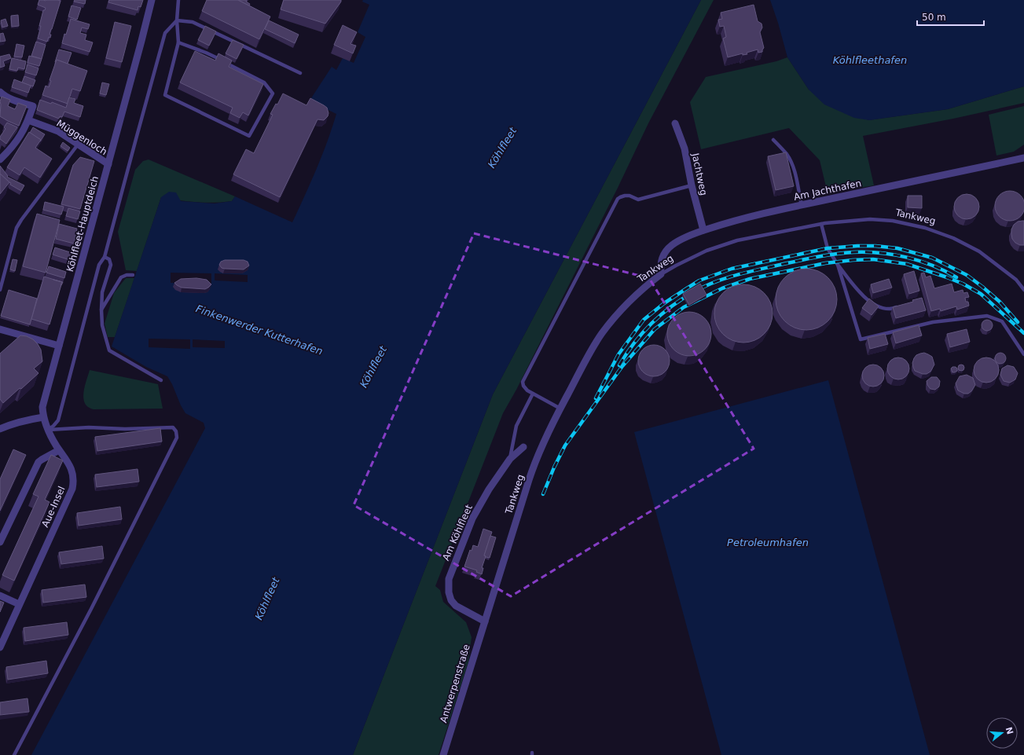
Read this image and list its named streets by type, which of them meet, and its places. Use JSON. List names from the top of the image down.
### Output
{
  "streets": {
    "street": [
      "Müggenloch",
      "Jachtweg",
      "Am Jachthafen",
      "Tankweg",
      "Köhlfleet-Hauptdeich",
      "Aue-Insel",
      "Am Köhlfleet",
      "Antwerpenstraße"
    ]
  },
  "crossings": [
    ["Müggenloch", "Köhlfleet-Hauptdeich"],
    ["Jachtweg", "Am Jachthafen"],
    ["Am Jachthafen", "Tankweg"],
    ["Tankweg", "Am Köhlfleet"],
    ["Tankweg", "Antwerpenstraße"],
    ["Köhlfleet-Hauptdeich", "Aue-Insel"],
    ["Am Köhlfleet", "Antwerpenstraße"]
  ],
  "water": [
    "Köhlfleethafen",
    "Köhlfleet",
    "Finkenwerder Kutterhafen",
    "Petroleumhafen"
  ],
  "scale_bar": "50 m",
  "north": "right"
}
